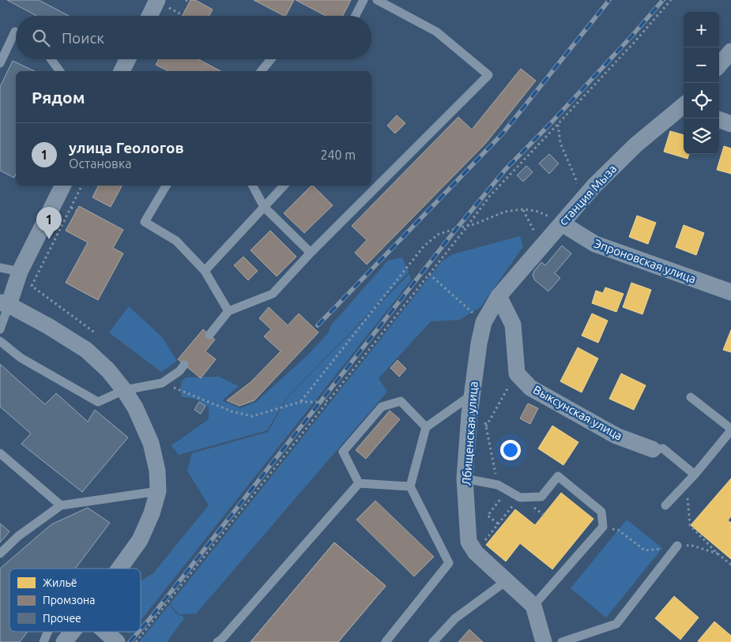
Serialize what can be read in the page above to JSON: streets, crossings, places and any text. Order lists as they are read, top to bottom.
{
  "streets": {
    "street": [
      "станция Мыза",
      "Эпроновская улица",
      "Выксунская улица",
      "Лбищенская улица"
    ]
  },
  "crossings": [
    ["станция Мыза", "Эпроновская улица"],
    ["станция Мыза", "Лбищенская улица"]
  ],
  "legend": ["Жильё", "Промзона", "Прочее"],
  "page": {
    "map_buttons": ["+", "−"],
    "search": "Поиск",
    "heading": "Рядом",
    "list": [
      {
        "mark": "1",
        "name": "улица Геологов",
        "note": "Остановка",
        "value": "240 m"
      }
    ],
    "pins": "1"
  }
}
